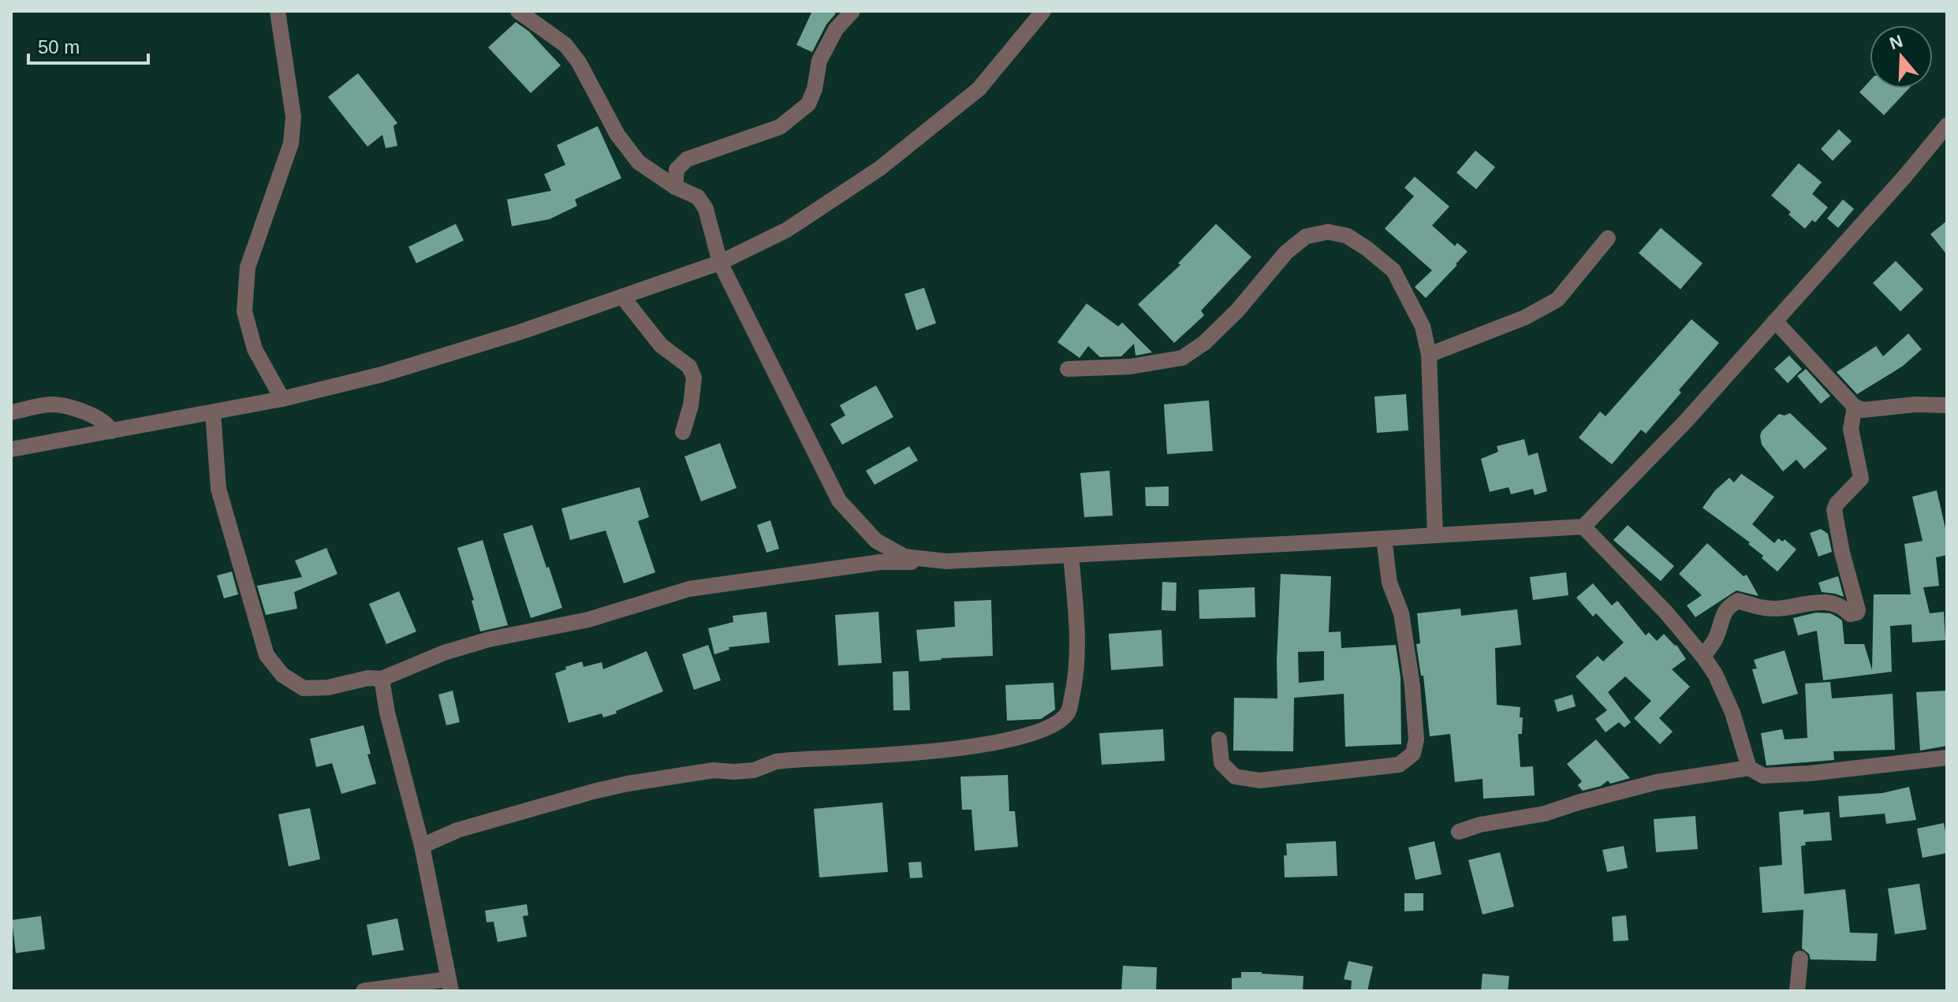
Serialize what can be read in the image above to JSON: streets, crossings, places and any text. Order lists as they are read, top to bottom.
{
  "scale_bar": "50 m",
  "north": "top"
}
